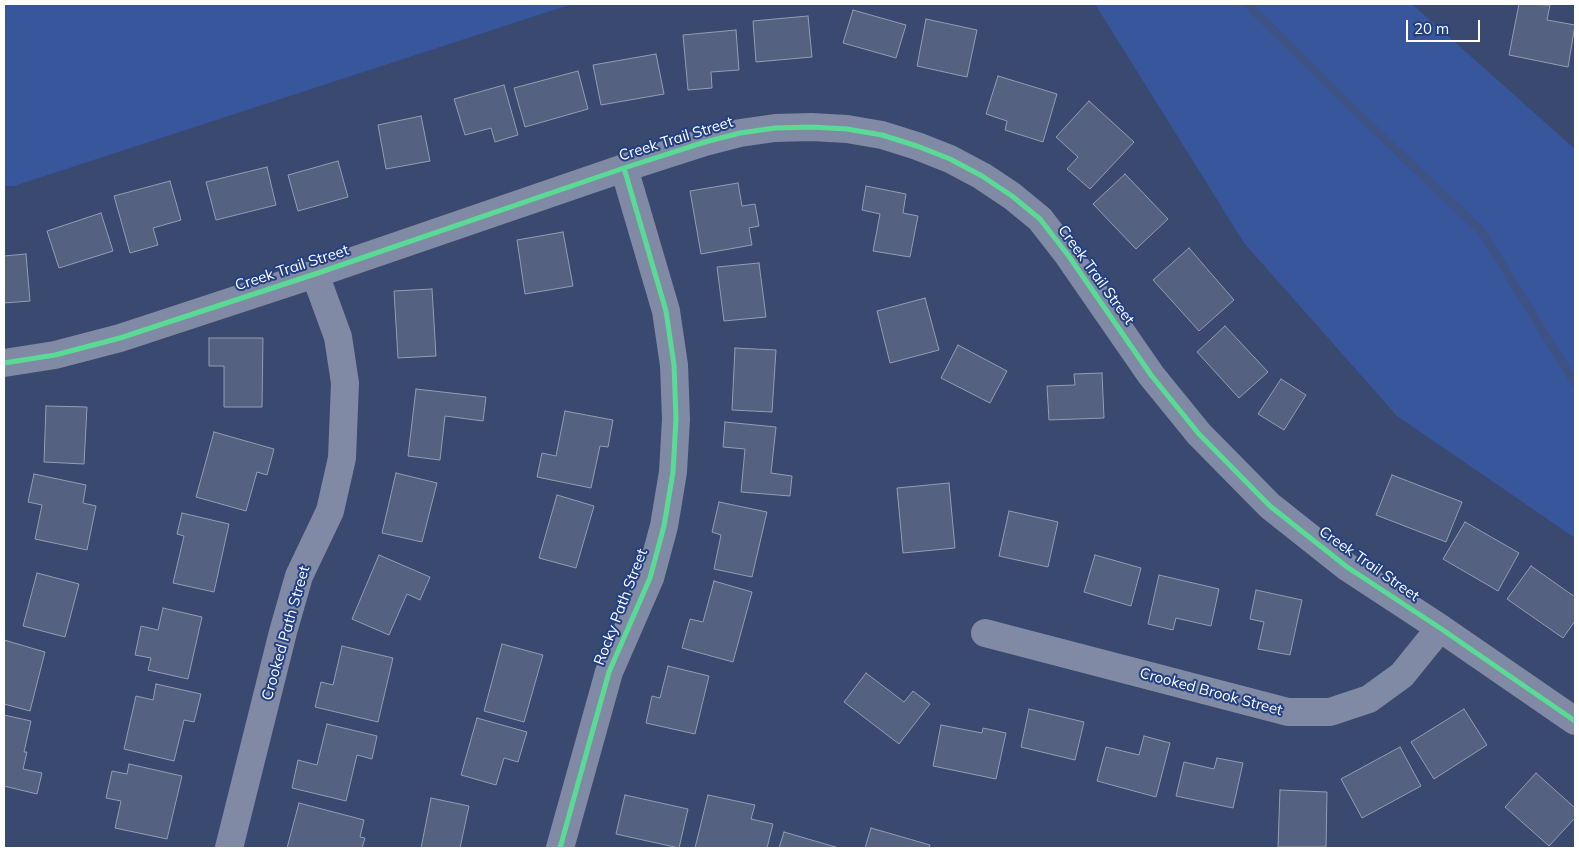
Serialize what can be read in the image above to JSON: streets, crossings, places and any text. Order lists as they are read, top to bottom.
{
  "streets": {
    "street": [
      "Creek Trail Street",
      "Rocky Path Street",
      "Crooked Path Street",
      "Crooked Brook Street"
    ]
  },
  "crossings": [
    ["Creek Trail Street", "Rocky Path Street"],
    ["Creek Trail Street", "Crooked Path Street"],
    ["Creek Trail Street", "Crooked Brook Street"]
  ],
  "scale_bar": "20 m"
}
